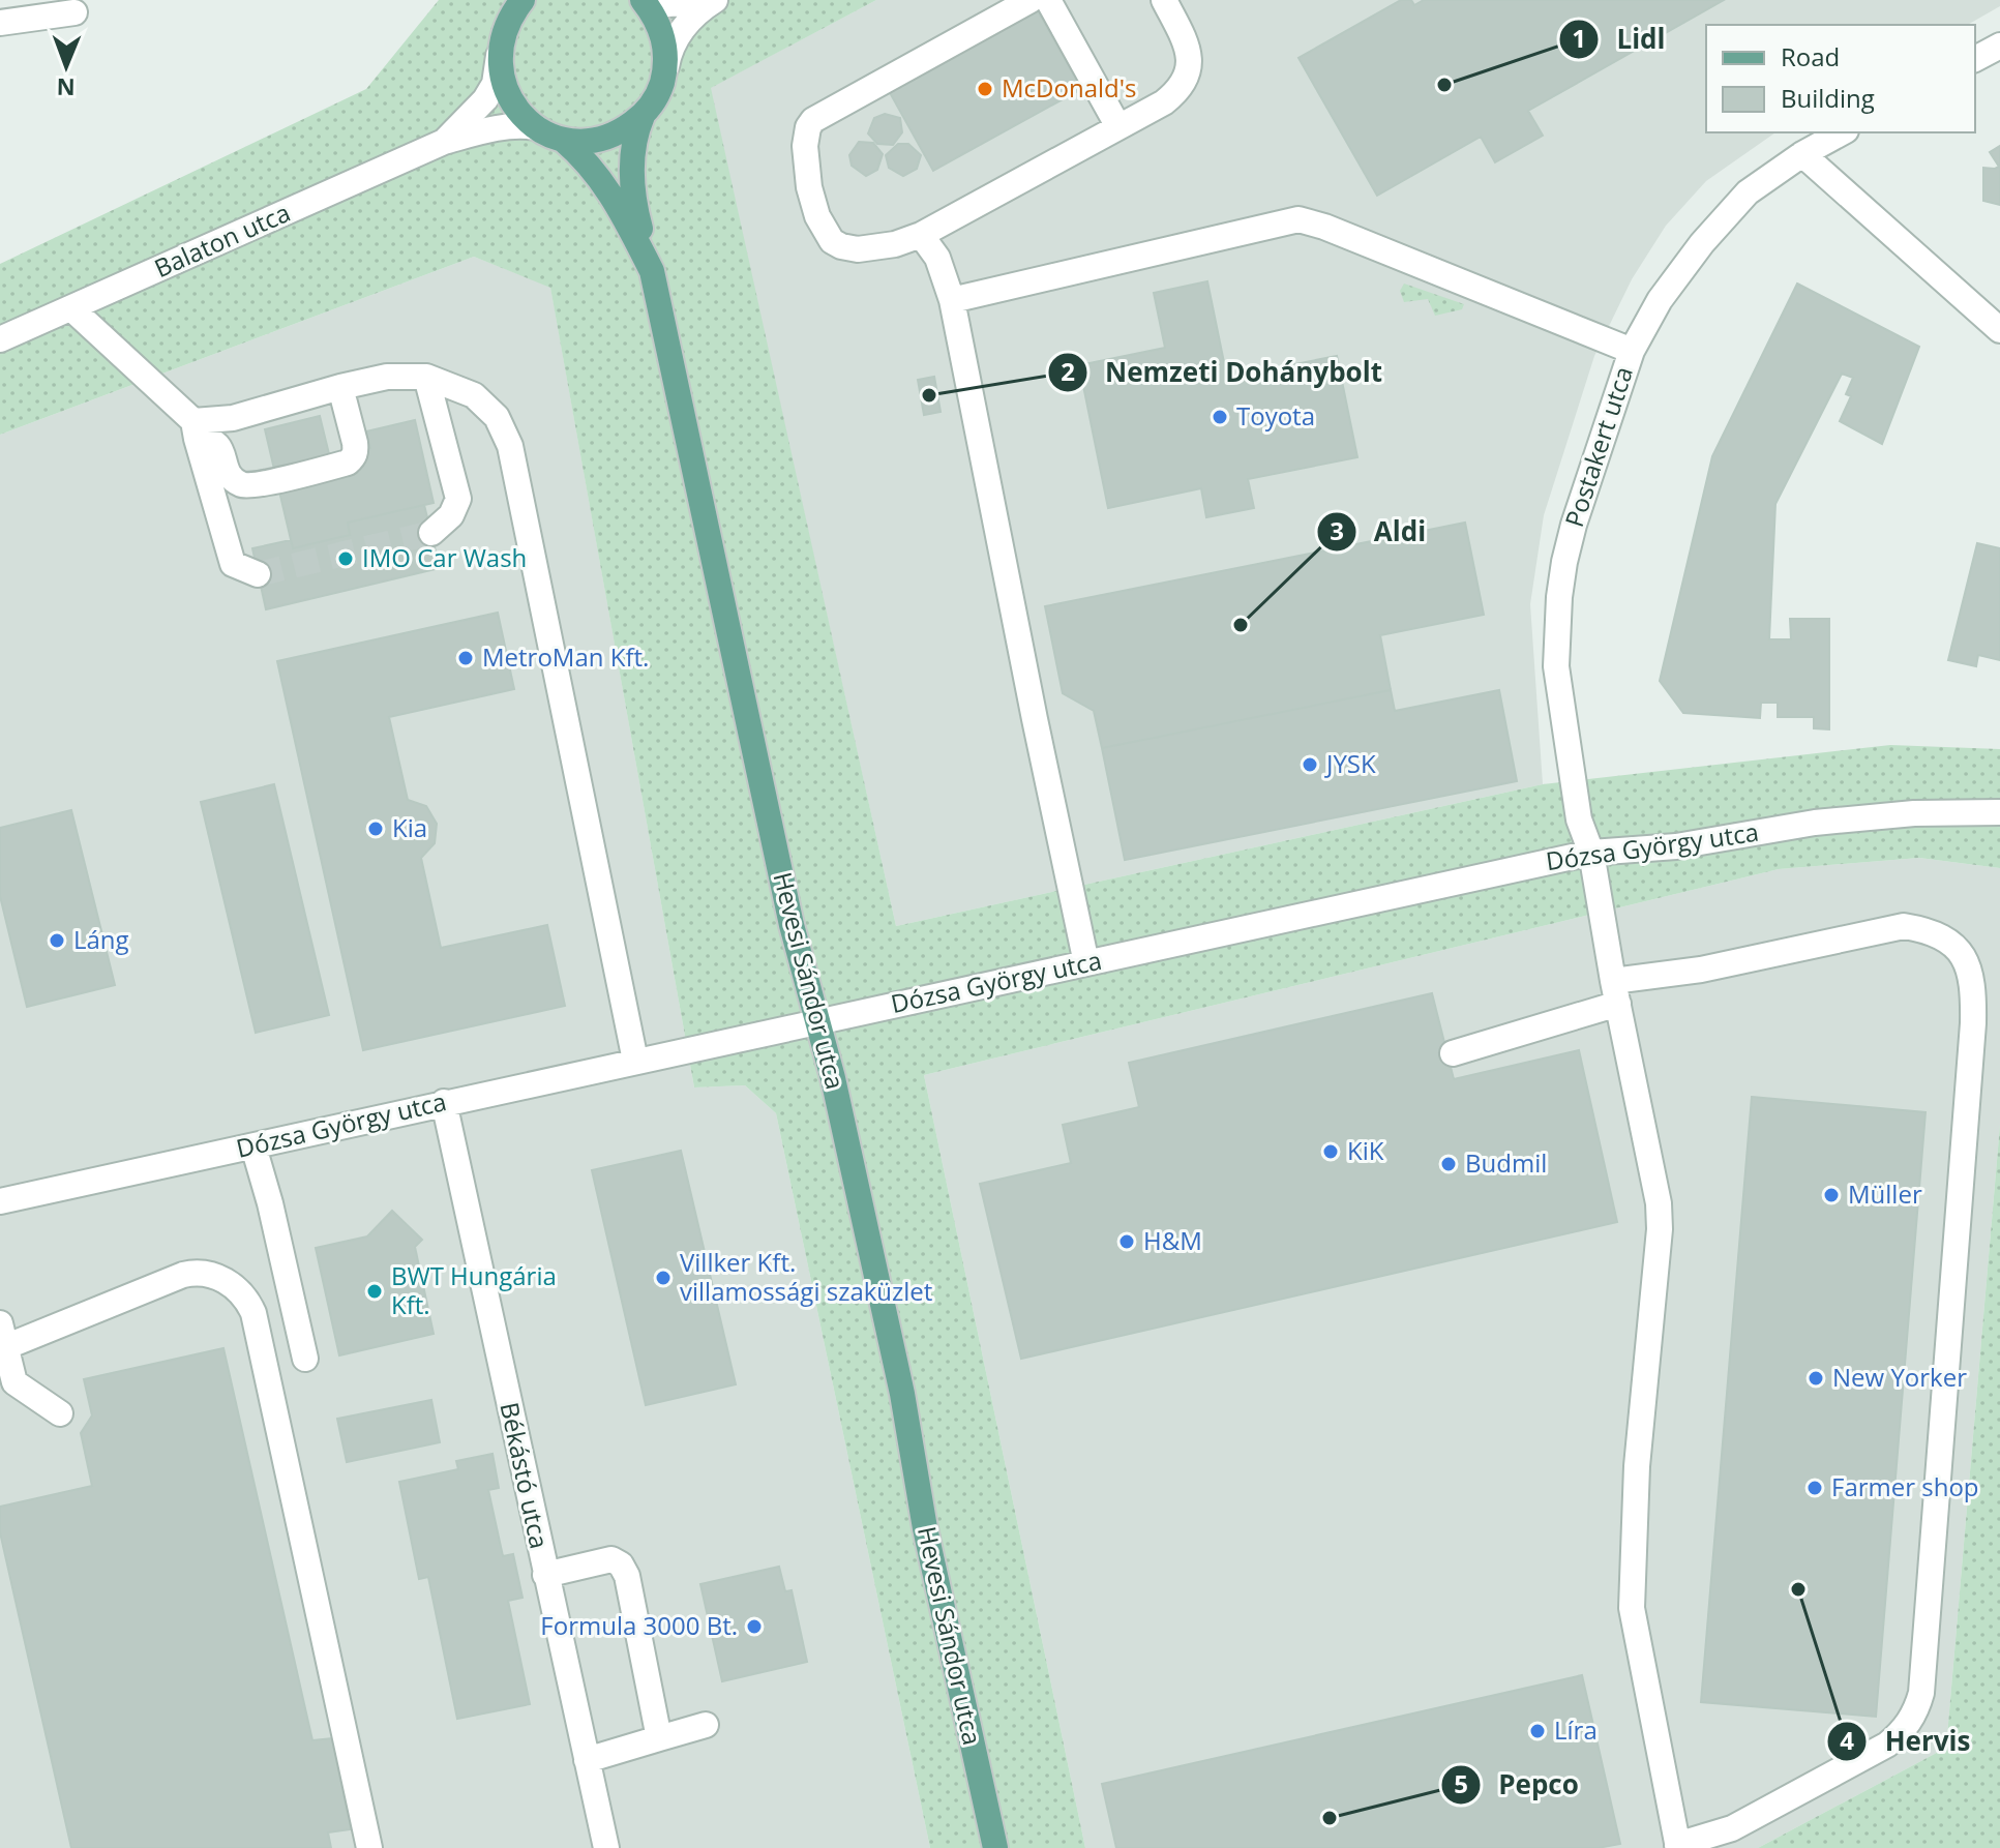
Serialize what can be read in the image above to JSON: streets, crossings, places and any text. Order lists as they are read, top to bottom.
{
  "streets": {
    "main road": ["Hevesi Sándor utca"],
    "street": [
      "Balaton utca",
      "Postakert utca",
      "Dózsa György utca",
      "Békástó utca"
    ]
  },
  "crossings": [
    ["Postakert utca", "Dózsa György utca"],
    ["Dózsa György utca", "Hevesi Sándor utca"],
    ["Dózsa György utca", "Békástó utca"]
  ],
  "places": [
    "Lidl",
    "McDonald's",
    "Nemzeti Dohánybolt",
    "Toyota",
    "IMO Car Wash",
    "Aldi",
    "MetroMan Kft.",
    "JYSK",
    "Kia",
    "Láng",
    "KiK",
    "Budmil",
    "Müller",
    "H&M",
    "Villker Kft. villamossági szaküzlet",
    "BWT Hungária Kft.",
    "New Yorker",
    "Farmer shop",
    "Hervis",
    "Formula 3000 Bt.",
    "Líra",
    "Pepco"
  ],
  "legend": ["Road", "Building"],
  "north": "bottom"
}
